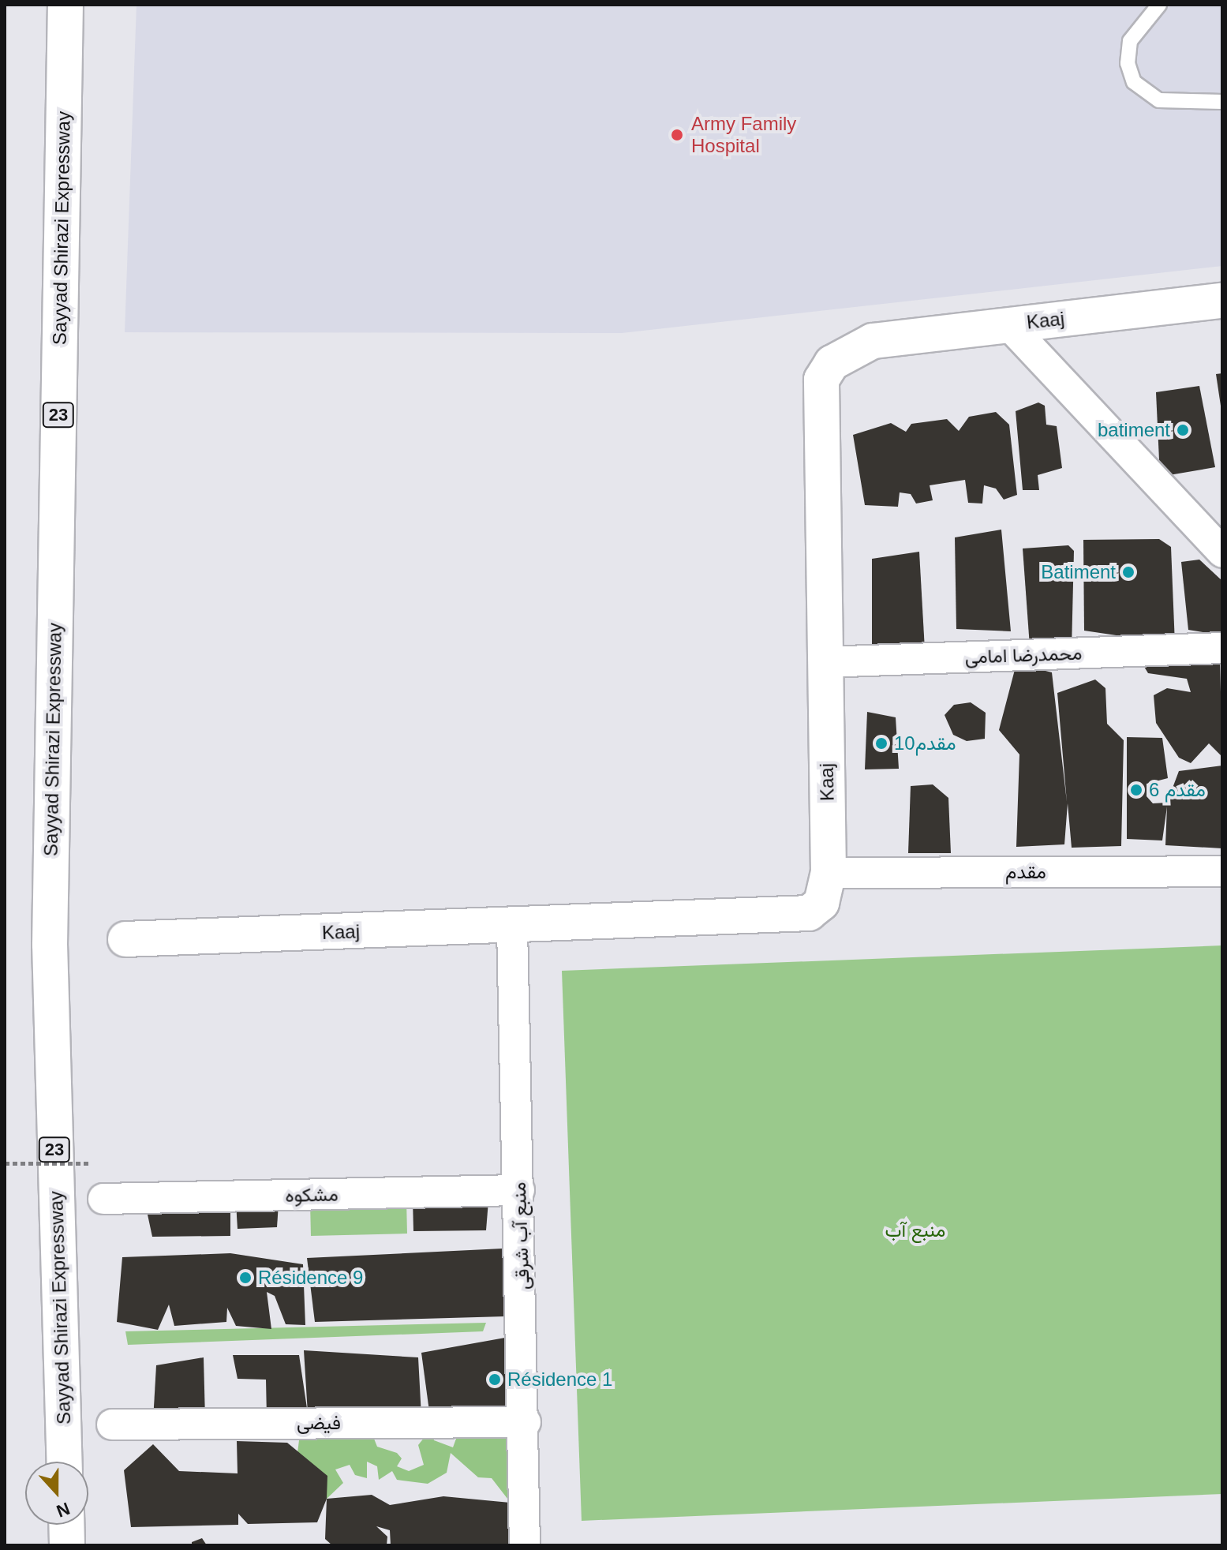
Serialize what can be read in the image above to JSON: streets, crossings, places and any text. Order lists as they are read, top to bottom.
{
  "streets": {
    "main road": ["Sayyad Shirazi Expressway", "Kaaj", "23"],
    "street": [
      "محمدرضا امامی",
      "مقدم",
      "مشکوه",
      "منبع آب شرقی",
      "فیضی"
    ]
  },
  "crossings": [
    ["Kaaj", "محمدرضا امامی"],
    ["Kaaj", "مقدم"],
    ["Kaaj", "منبع آب شرقی"],
    ["مشکوه", "منبع آب شرقی"],
    ["منبع آب شرقی", "فیضی"]
  ],
  "parks": ["منبع آب"],
  "places": [
    "Army Family Hospital",
    "batiment",
    "Batiment",
    "10مقدم",
    "6 مقدم",
    "Résidence 9",
    "Résidence 1"
  ],
  "north": "bottom"
}
